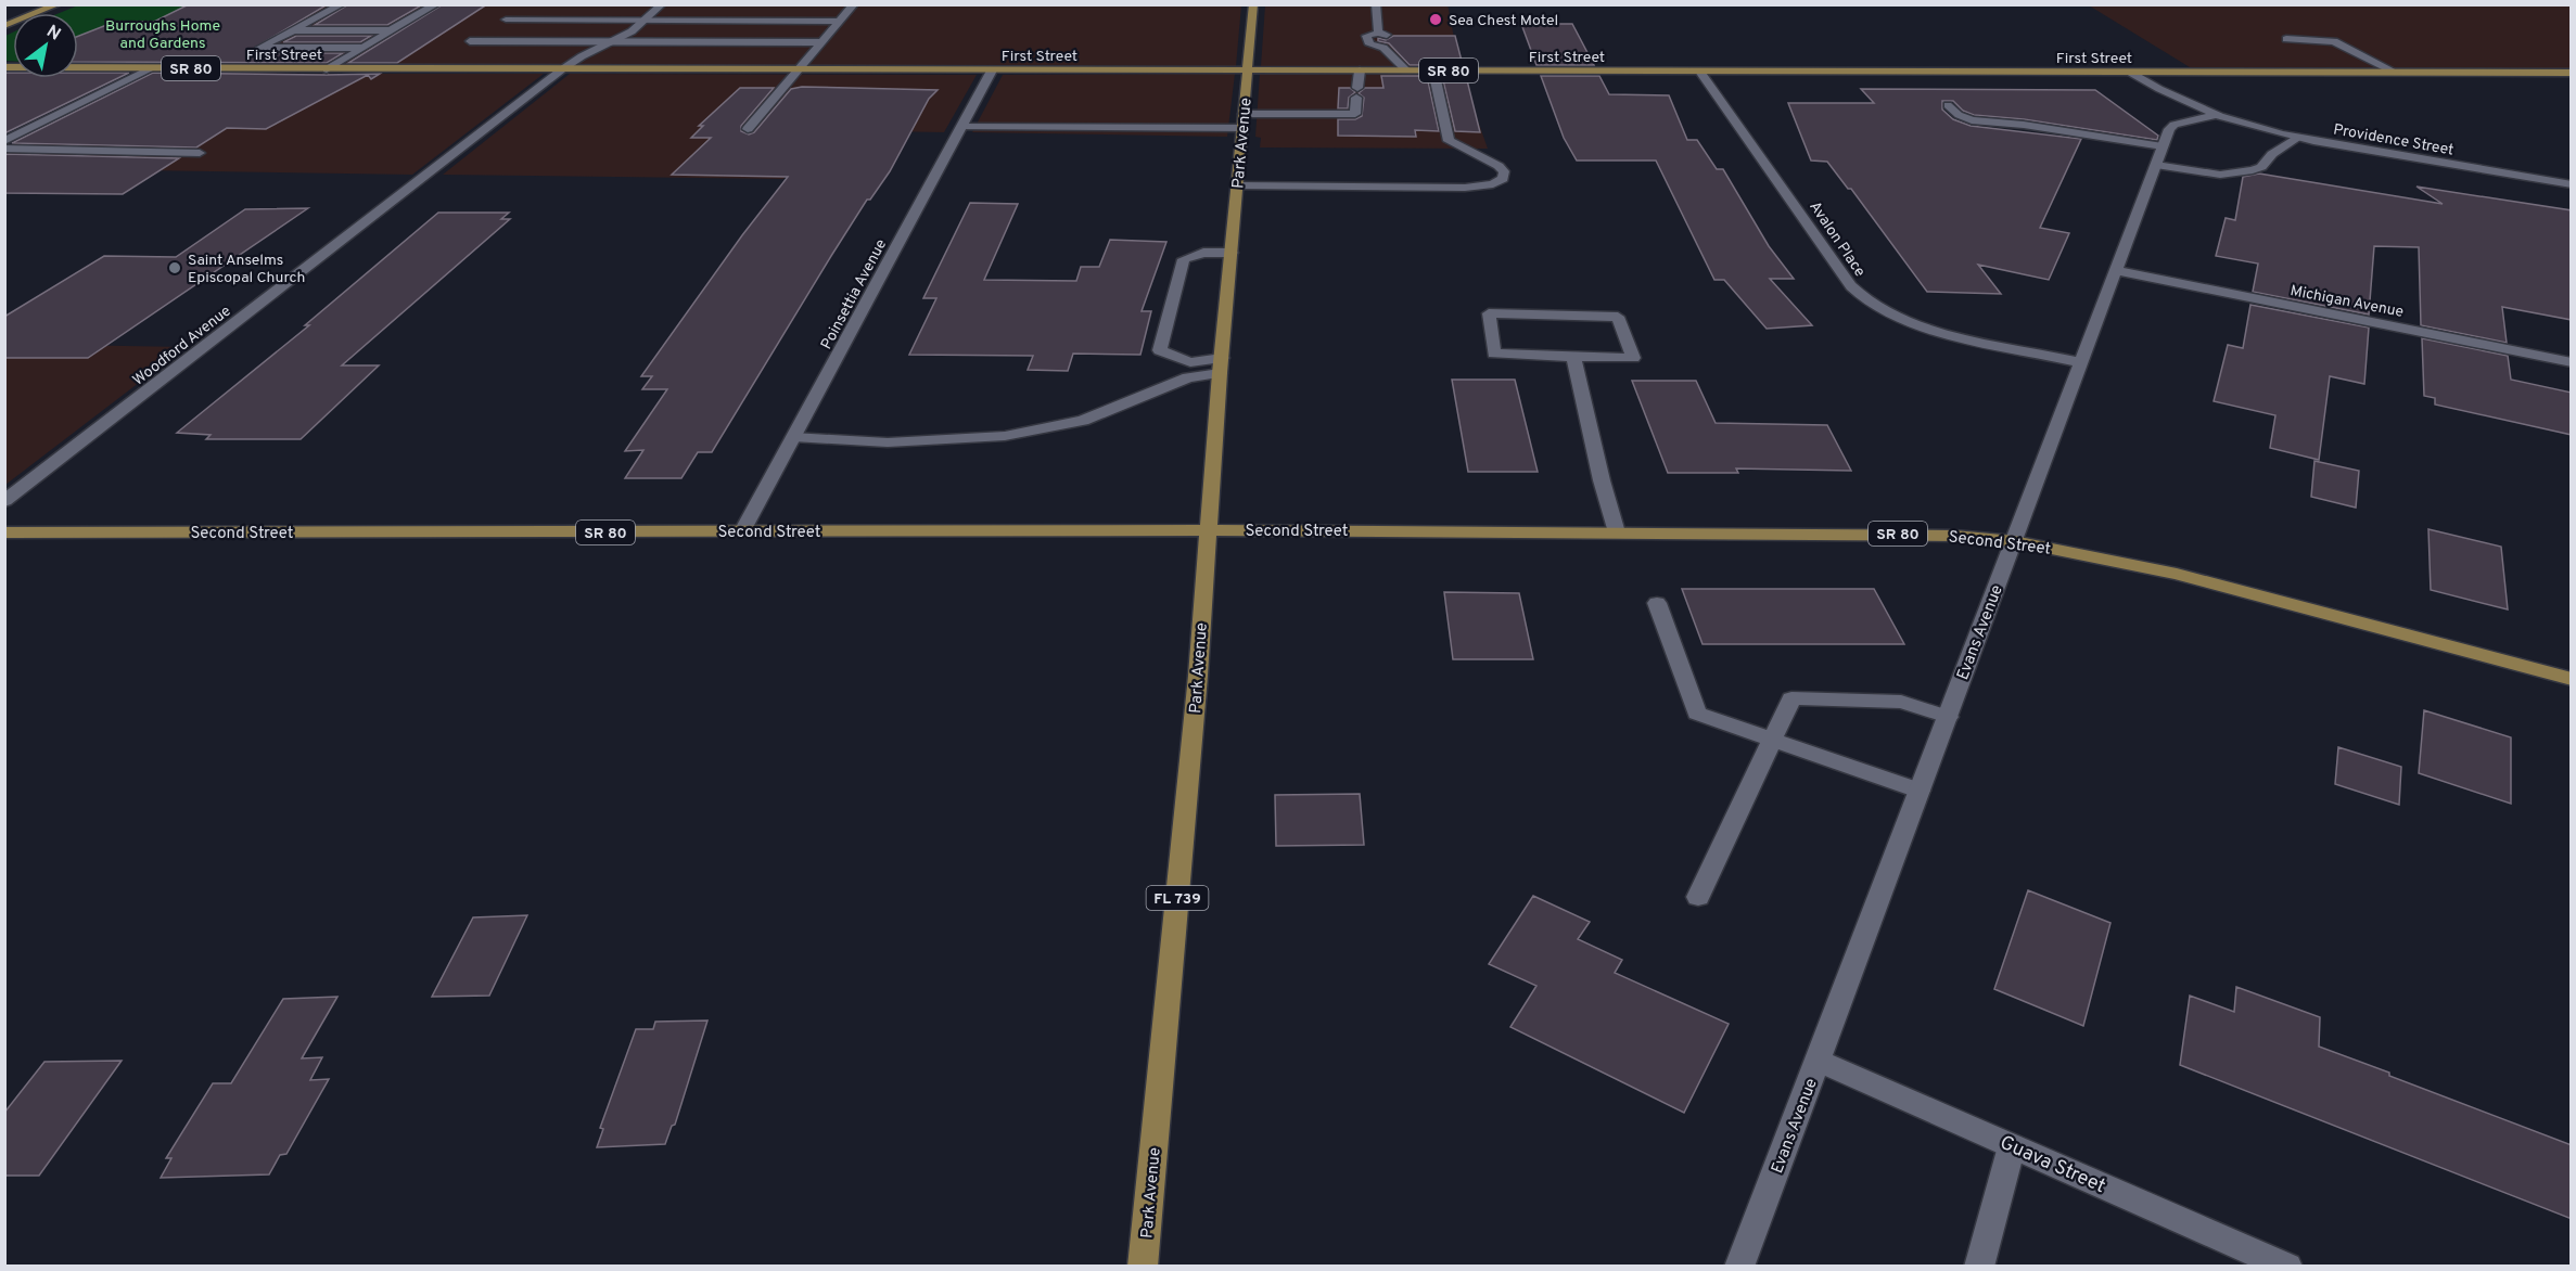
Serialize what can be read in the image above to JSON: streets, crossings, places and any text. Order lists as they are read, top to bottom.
{
  "streets": {
    "main road": [
      "First Street",
      "SR 80",
      "Park Avenue",
      "Second Street",
      "FL 739"
    ],
    "street": [
      "Providence Street",
      "Avalon Place",
      "Poinsettia Avenue",
      "Michigan Avenue",
      "Woodford Avenue",
      "Evans Avenue",
      "Guava Street"
    ]
  },
  "crossings": [
    ["First Street", "Park Avenue"],
    ["First Street", "Avalon Place"],
    ["First Street", "Poinsettia Avenue"],
    ["First Street", "Woodford Avenue"],
    ["Providence Street", "Evans Avenue"],
    ["Park Avenue", "Second Street"],
    ["Avalon Place", "Evans Avenue"],
    ["Poinsettia Avenue", "Second Street"],
    ["Michigan Avenue", "Evans Avenue"],
    ["Second Street", "Evans Avenue"],
    ["Evans Avenue", "Guava Street"]
  ],
  "parks": ["Burroughs Home and Gardens"],
  "places": ["Sea Chest Motel", "Saint Anselms Episcopal Church"],
  "north": "top right"
}
